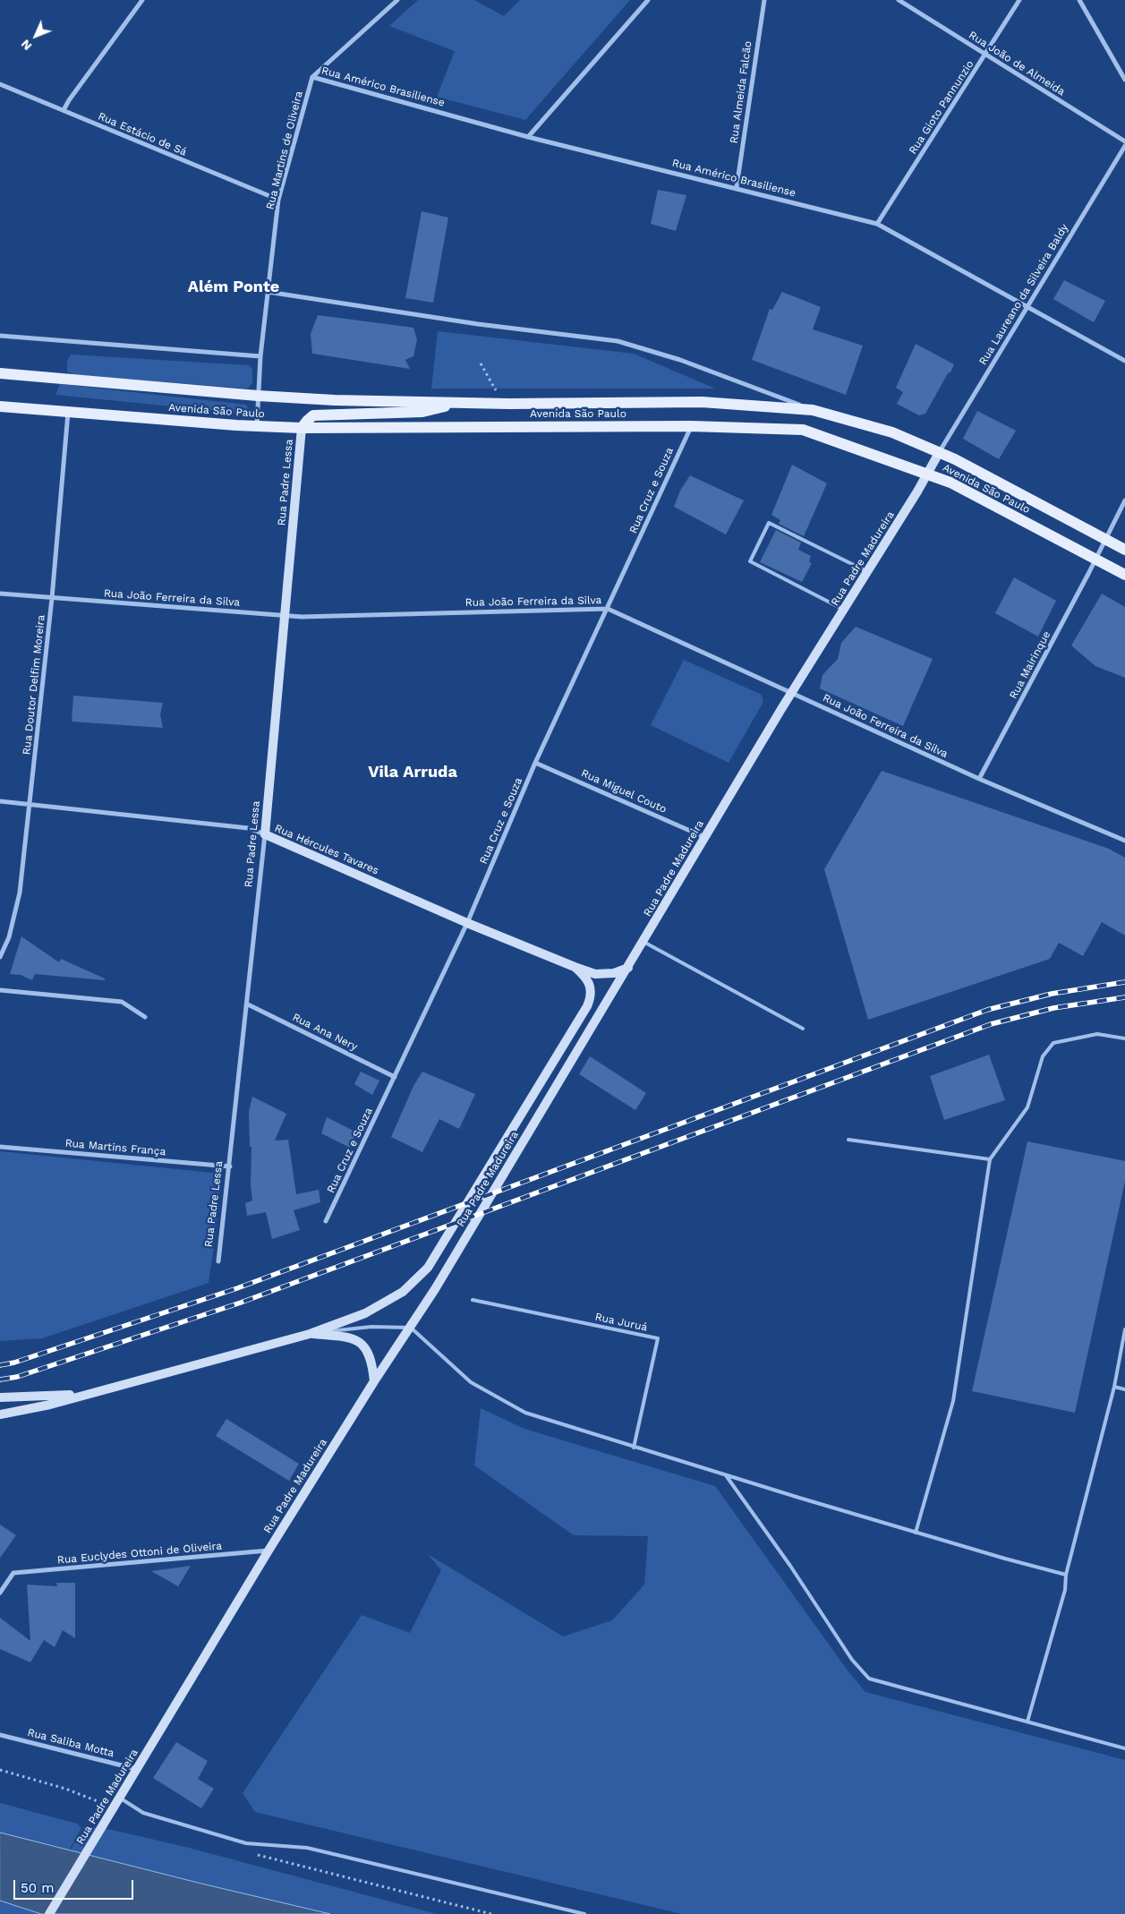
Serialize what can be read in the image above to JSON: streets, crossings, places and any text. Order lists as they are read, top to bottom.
{
  "streets": {
    "main road": [
      "Avenida São Paulo",
      "Rua Padre Lessa",
      "Rua Padre Madureira",
      "Rua Hércules Tavares"
    ],
    "street": [
      "Rua João de Almeida",
      "Rua Américo Brasiliense",
      "Rua Almeida Falcão",
      "Rua Gioto Pannunzio",
      "Rua Estácio de Sá",
      "Rua Martins de Oliveira",
      "Rua Laureano da Silveira Baldy",
      "Rua Cruz e Souza",
      "Rua João Ferreira da Silva",
      "Rua Mairinque",
      "Rua Doutor Delfim Moreira",
      "Rua Miguel Couto",
      "Rua Ana Nery",
      "Rua Martins França",
      "Rua Euclydes Ottoni de Oliveira",
      "Rua Saliba Motta"
    ],
    "lane": ["Rua Juruá"]
  },
  "crossings": [
    ["Rua João de Almeida", "Rua Gioto Pannunzio"],
    ["Rua Américo Brasiliense", "Rua Almeida Falcão"],
    ["Rua Américo Brasiliense", "Rua Gioto Pannunzio"],
    ["Rua Américo Brasiliense", "Rua Martins de Oliveira"],
    ["Rua Américo Brasiliense", "Rua Laureano da Silveira Baldy"],
    ["Rua Estácio de Sá", "Rua Martins de Oliveira"],
    ["Rua Martins de Oliveira", "Avenida São Paulo"],
    ["Rua Laureano da Silveira Baldy", "Avenida São Paulo"],
    ["Rua Laureano da Silveira Baldy", "Rua Padre Madureira"],
    ["Avenida São Paulo", "Rua Padre Lessa"],
    ["Avenida São Paulo", "Rua Cruz e Souza"],
    ["Avenida São Paulo", "Rua Padre Madureira"],
    ["Avenida São Paulo", "Rua Mairinque"],
    ["Avenida São Paulo", "Rua Doutor Delfim Moreira"],
    ["Rua Padre Lessa", "Rua João Ferreira da Silva"],
    ["Rua Padre Lessa", "Rua Hércules Tavares"],
    ["Rua Padre Lessa", "Rua Ana Nery"],
    ["Rua Padre Lessa", "Rua Martins França"],
    ["Rua Cruz e Souza", "Rua João Ferreira da Silva"],
    ["Rua Cruz e Souza", "Rua Miguel Couto"],
    ["Rua Cruz e Souza", "Rua Hércules Tavares"],
    ["Rua Cruz e Souza", "Rua Ana Nery"],
    ["Rua Padre Madureira", "Rua João Ferreira da Silva"],
    ["Rua Padre Madureira", "Rua Miguel Couto"],
    ["Rua Padre Madureira", "Rua Hércules Tavares"],
    ["Rua Padre Madureira", "Rua Euclydes Ottoni de Oliveira"],
    ["Rua Padre Madureira", "Rua Saliba Motta"],
    ["Rua João Ferreira da Silva", "Rua Mairinque"],
    ["Rua João Ferreira da Silva", "Rua Doutor Delfim Moreira"],
    ["Rua Doutor Delfim Moreira", "Rua Hércules Tavares"]
  ],
  "districts": ["Além Ponte", "Vila Arruda"],
  "scale_bar": "50 m",
  "north": "bottom left"
}
